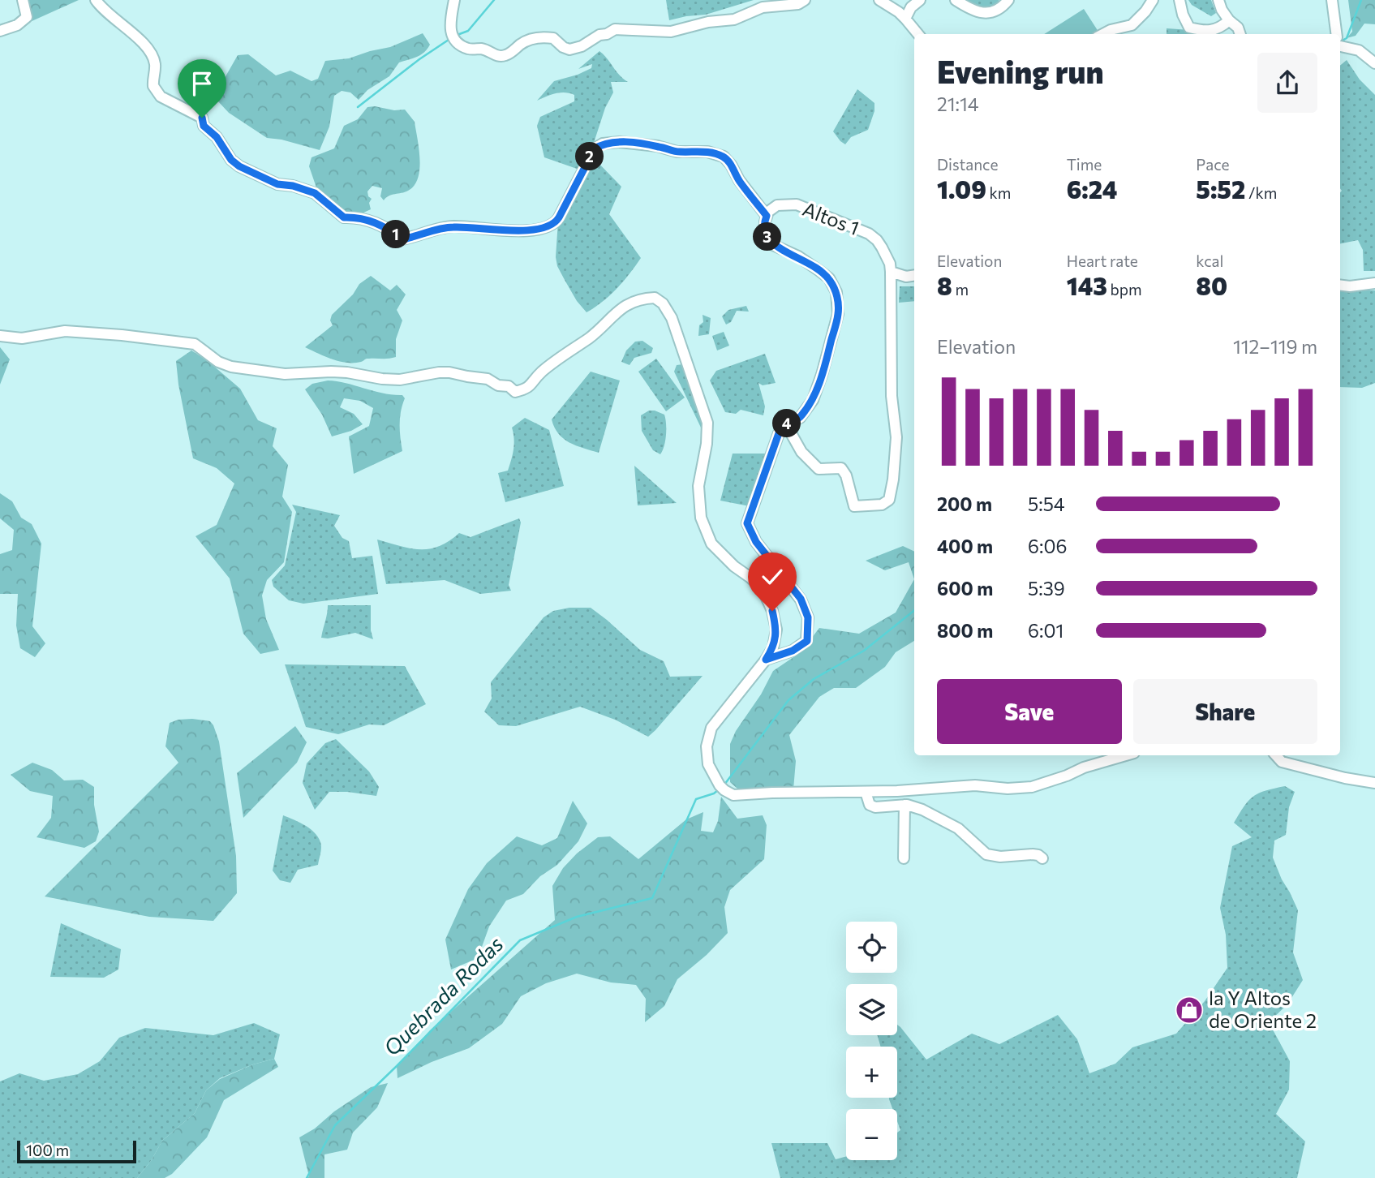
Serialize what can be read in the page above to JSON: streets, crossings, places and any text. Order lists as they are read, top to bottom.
{
  "streets": {
    "street": ["Altos 1"]
  },
  "water": ["Quebrada Rodas"],
  "places": {
    "shop": ["la Y Altos de Oriente 2"]
  },
  "scale_bar": "100 m",
  "page": {
    "heading": ["Evening run", "21:14"],
    "stats": [
      ["Distance", "1.09 km"],
      ["Time", "6:24"],
      ["Pace", "5:52 /km"],
      ["Elevation", "8 m"],
      ["Heart rate", "143 bpm"],
      ["kcal", "80"]
    ],
    "pins": [
      "2",
      "1",
      "3",
      "4"
    ],
    "chart": ["Elevation", "112–119 m"],
    "list": [
      {
        "name": "200 m",
        "note": "5:54"
      },
      {
        "name": "400 m",
        "note": "6:06"
      },
      {
        "name": "600 m",
        "note": "5:39"
      },
      {
        "name": "800 m",
        "note": "6:01"
      }
    ],
    "buttons": ["Save", "Share"],
    "map_buttons": ["+", "−"],
    "scale": "100 m"
  }
}
